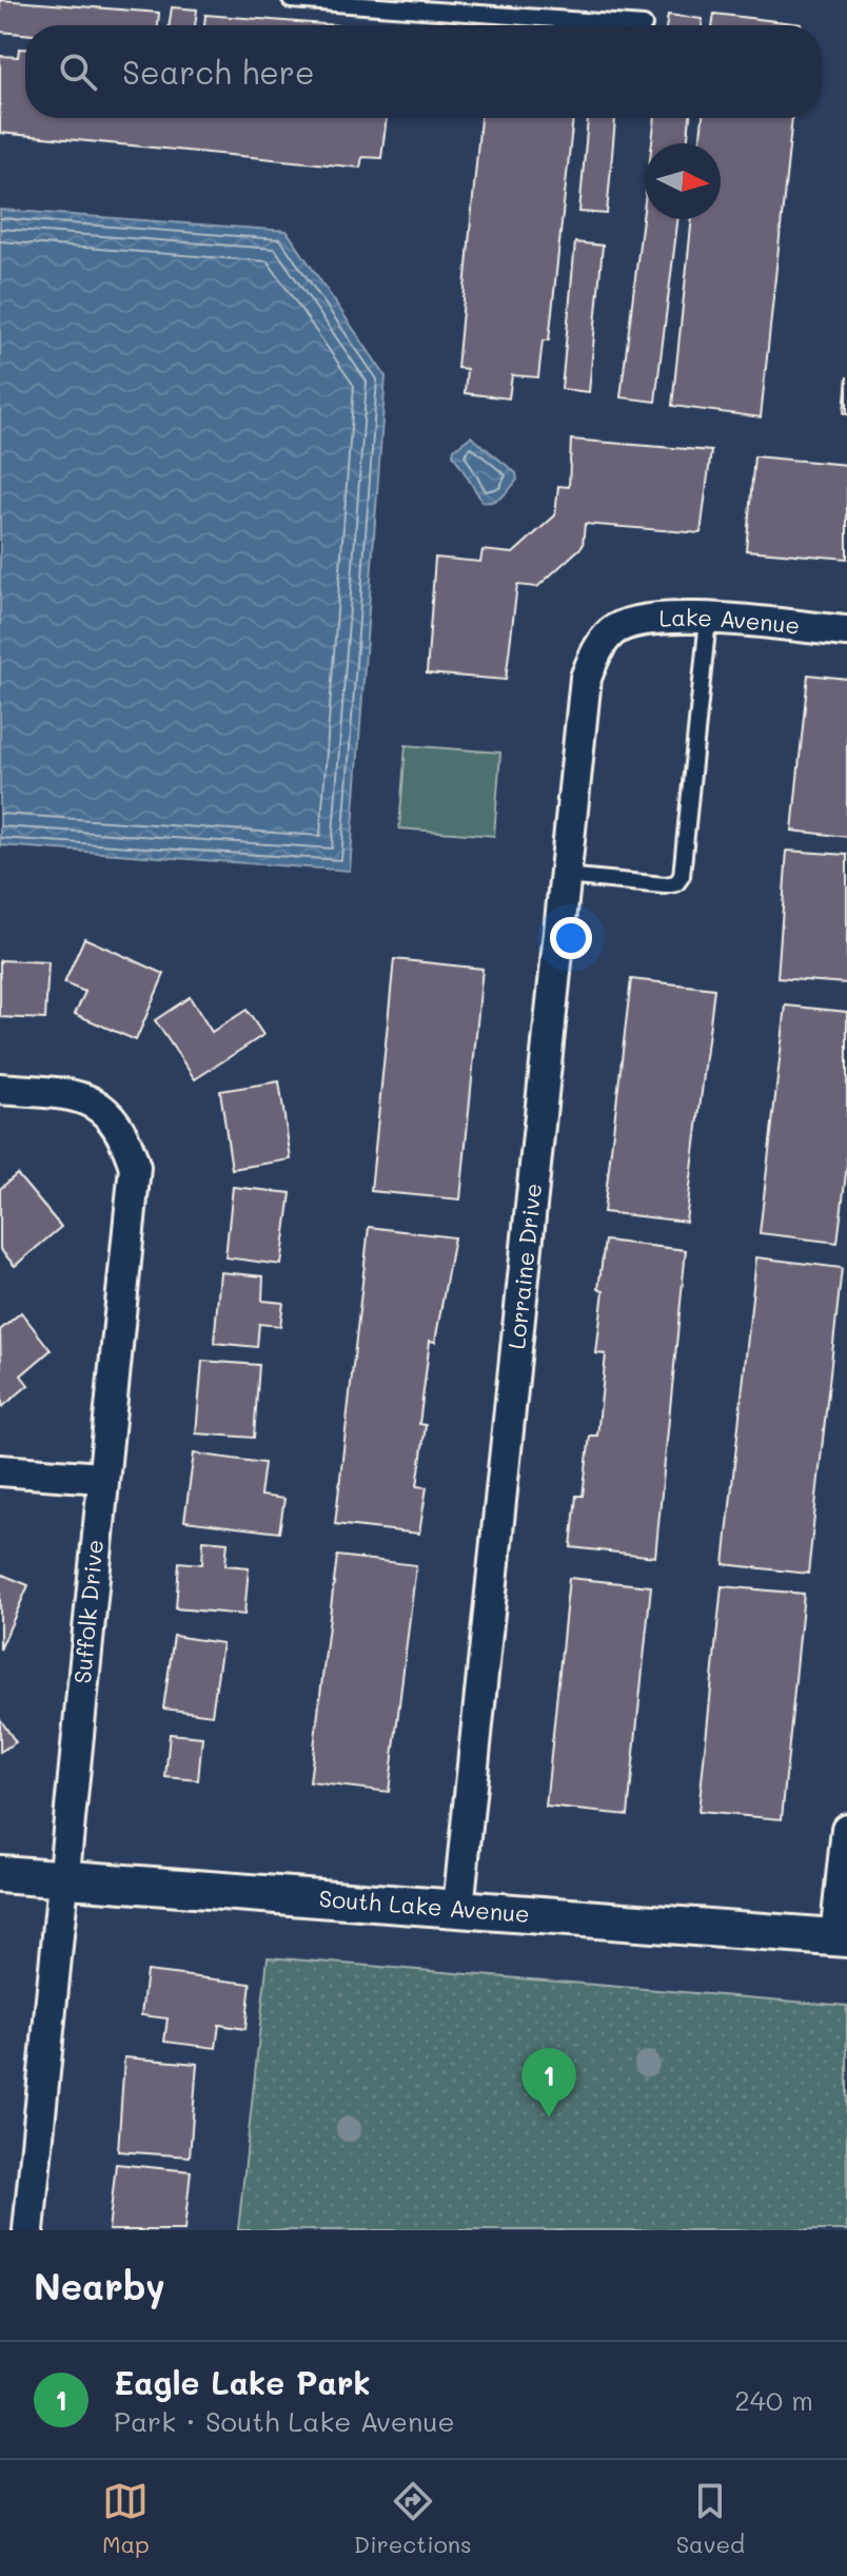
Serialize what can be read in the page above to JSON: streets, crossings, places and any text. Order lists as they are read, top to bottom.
{
  "streets": {
    "street": [
      "Lake Avenue",
      "Lorraine Drive",
      "Suffolk Drive",
      "South Lake Avenue"
    ]
  },
  "crossings": [
    ["Lake Avenue", "Lorraine Drive"],
    ["Lorraine Drive", "South Lake Avenue"],
    ["Suffolk Drive", "South Lake Avenue"]
  ],
  "north": "right",
  "page": {
    "search": "Search here",
    "pins": "1",
    "heading": "Nearby",
    "list": [
      {
        "mark": "1",
        "name": "Eagle Lake Park",
        "note": "Park · South Lake Avenue",
        "value": "240 m"
      }
    ],
    "nav": ["Map", "Directions", "Saved"]
  }
}
